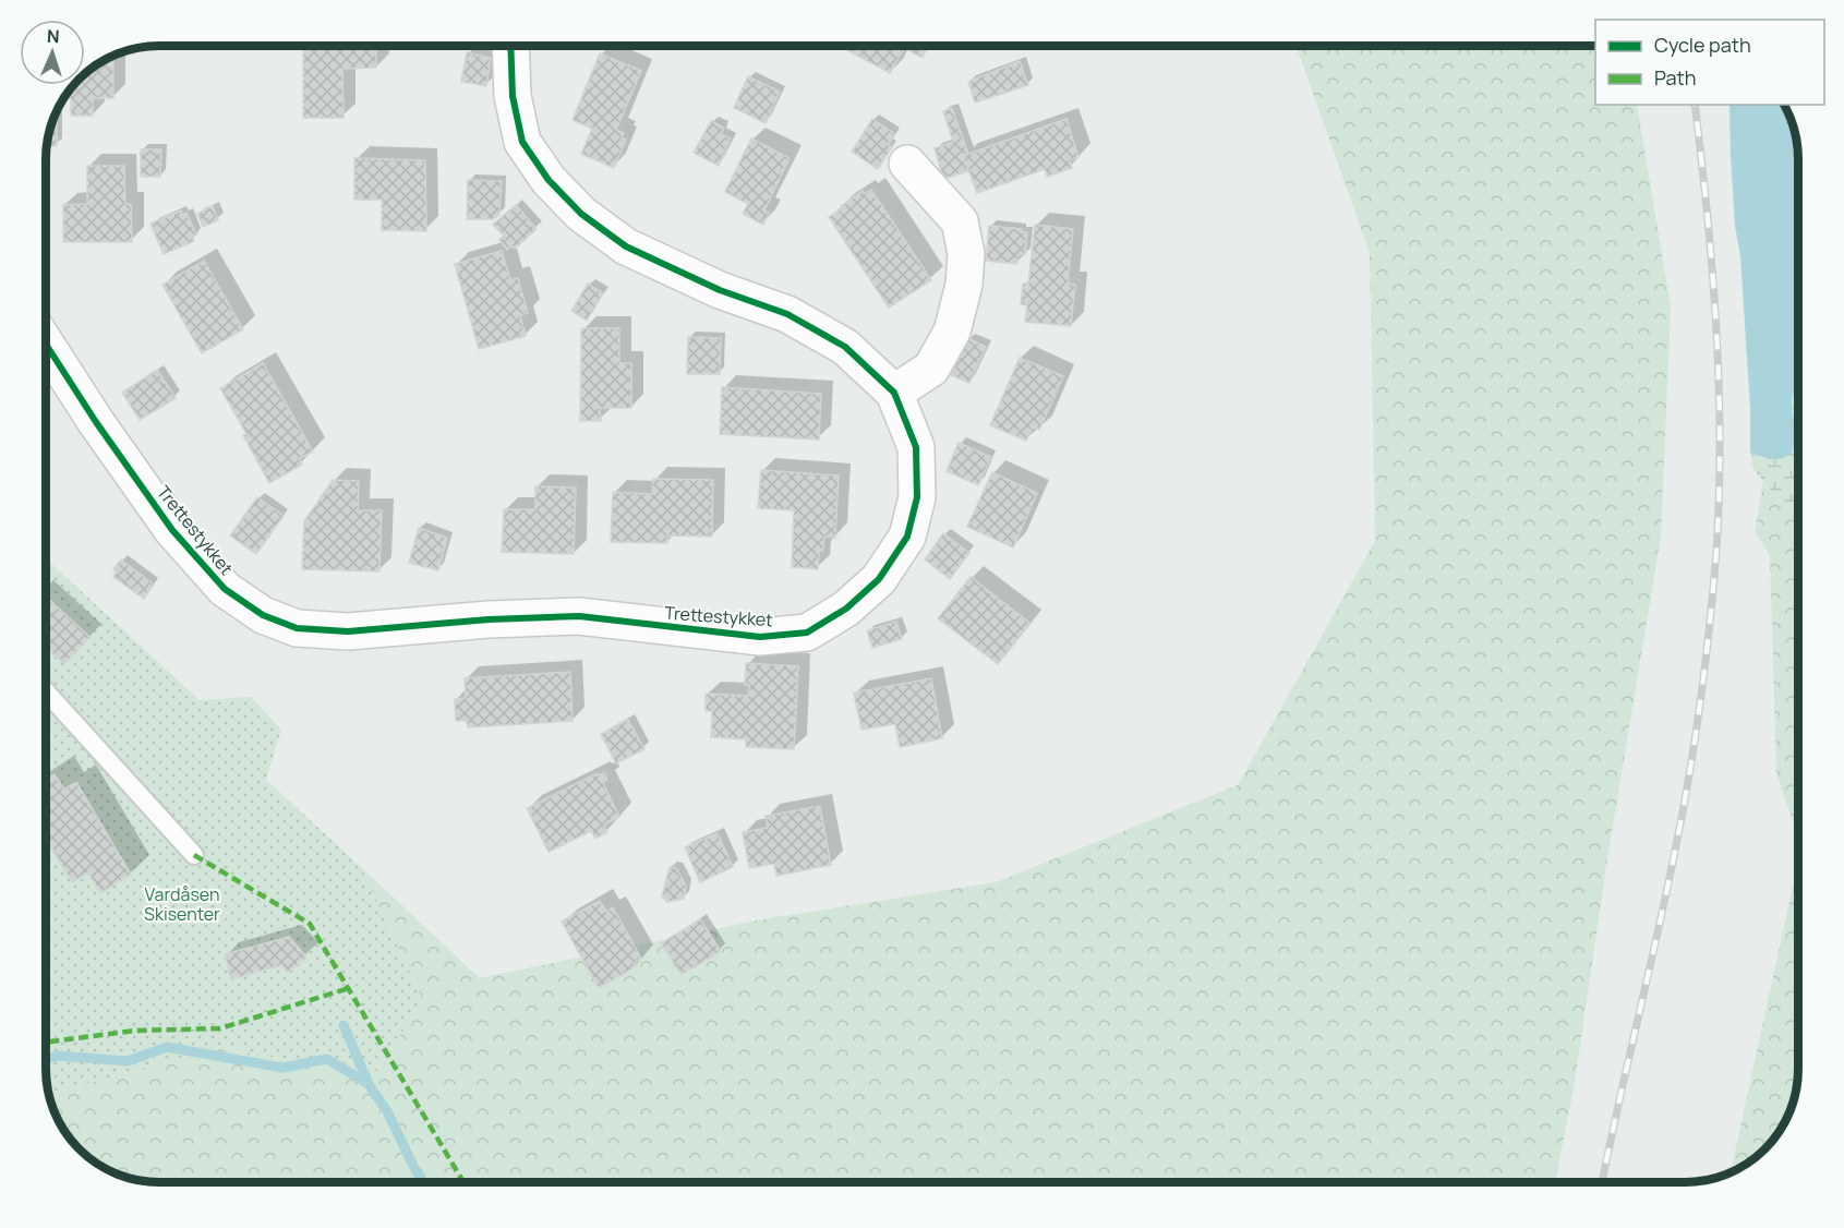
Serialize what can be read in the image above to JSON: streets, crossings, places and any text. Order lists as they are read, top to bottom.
{
  "streets": {
    "street": ["Trettestykket"]
  },
  "parks": ["Vardåsen Skisenter"],
  "legend": ["Cycle path", "Path"],
  "north": "top"
}
